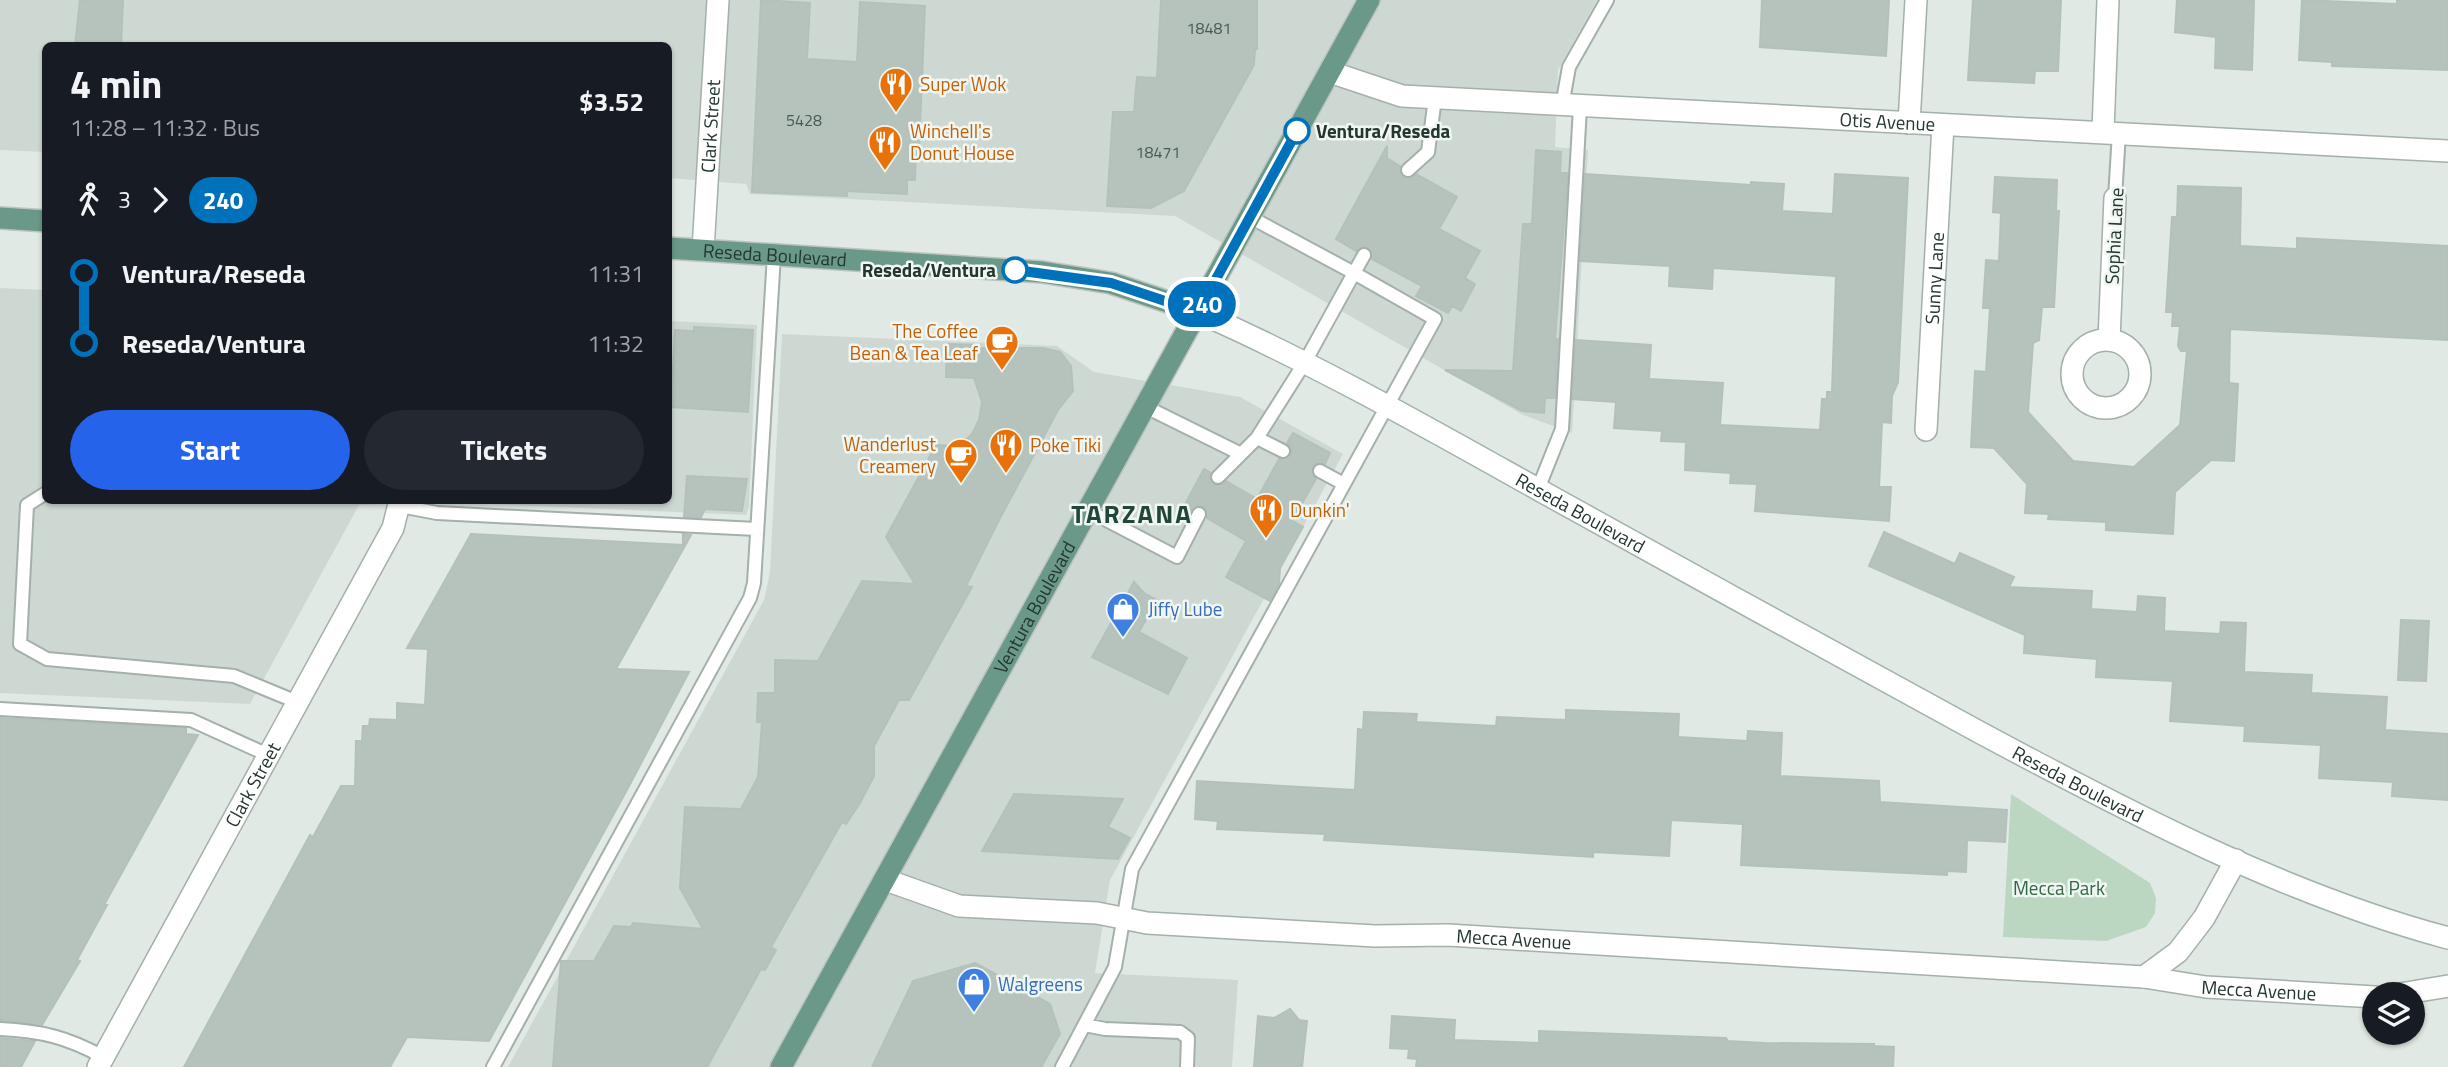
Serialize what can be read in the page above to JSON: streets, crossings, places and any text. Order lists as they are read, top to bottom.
{
  "streets": {
    "main road": ["Reseda Boulevard", "Ventura Boulevard"],
    "street": [
      "Otis Avenue",
      "Clark Street",
      "Sophia Lane",
      "Sunny Lane",
      "Mecca Avenue"
    ]
  },
  "crossings": [
    ["Otis Avenue", "Sophia Lane"],
    ["Otis Avenue", "Sunny Lane"],
    ["Otis Avenue", "Ventura Boulevard"],
    ["Clark Street", "Reseda Boulevard"],
    ["Reseda Boulevard", "Ventura Boulevard"],
    ["Ventura Boulevard", "Mecca Avenue"]
  ],
  "districts": ["TARZANA"],
  "parks": ["Mecca Park"],
  "places": {
    "restaurant": [
      "Super Wok",
      "Winchell's Donut House",
      "Poke Tiki",
      "Dunkin'"
    ],
    "other": ["Ventura/Reseda", "Reseda/Ventura"],
    "cafe": ["The Coffee Bean & Tea Leaf", "Wanderlust Creamery"],
    "shop": ["Jiffy Lube", "Walgreens"]
  },
  "lines": ["bus line 240"],
  "house_numbers": ["18481", "5428", "18471"],
  "page": {
    "on_map": "240",
    "heading": ["4 min", "11:28 – 11:32 · Bus", "$3.52"],
    "legs": ["3", "240"],
    "list": [
      {
        "name": "Ventura/Reseda",
        "value": "11:31"
      },
      {
        "name": "Reseda/Ventura",
        "value": "11:32"
      }
    ],
    "buttons": ["Start", "Tickets"]
  }
}
